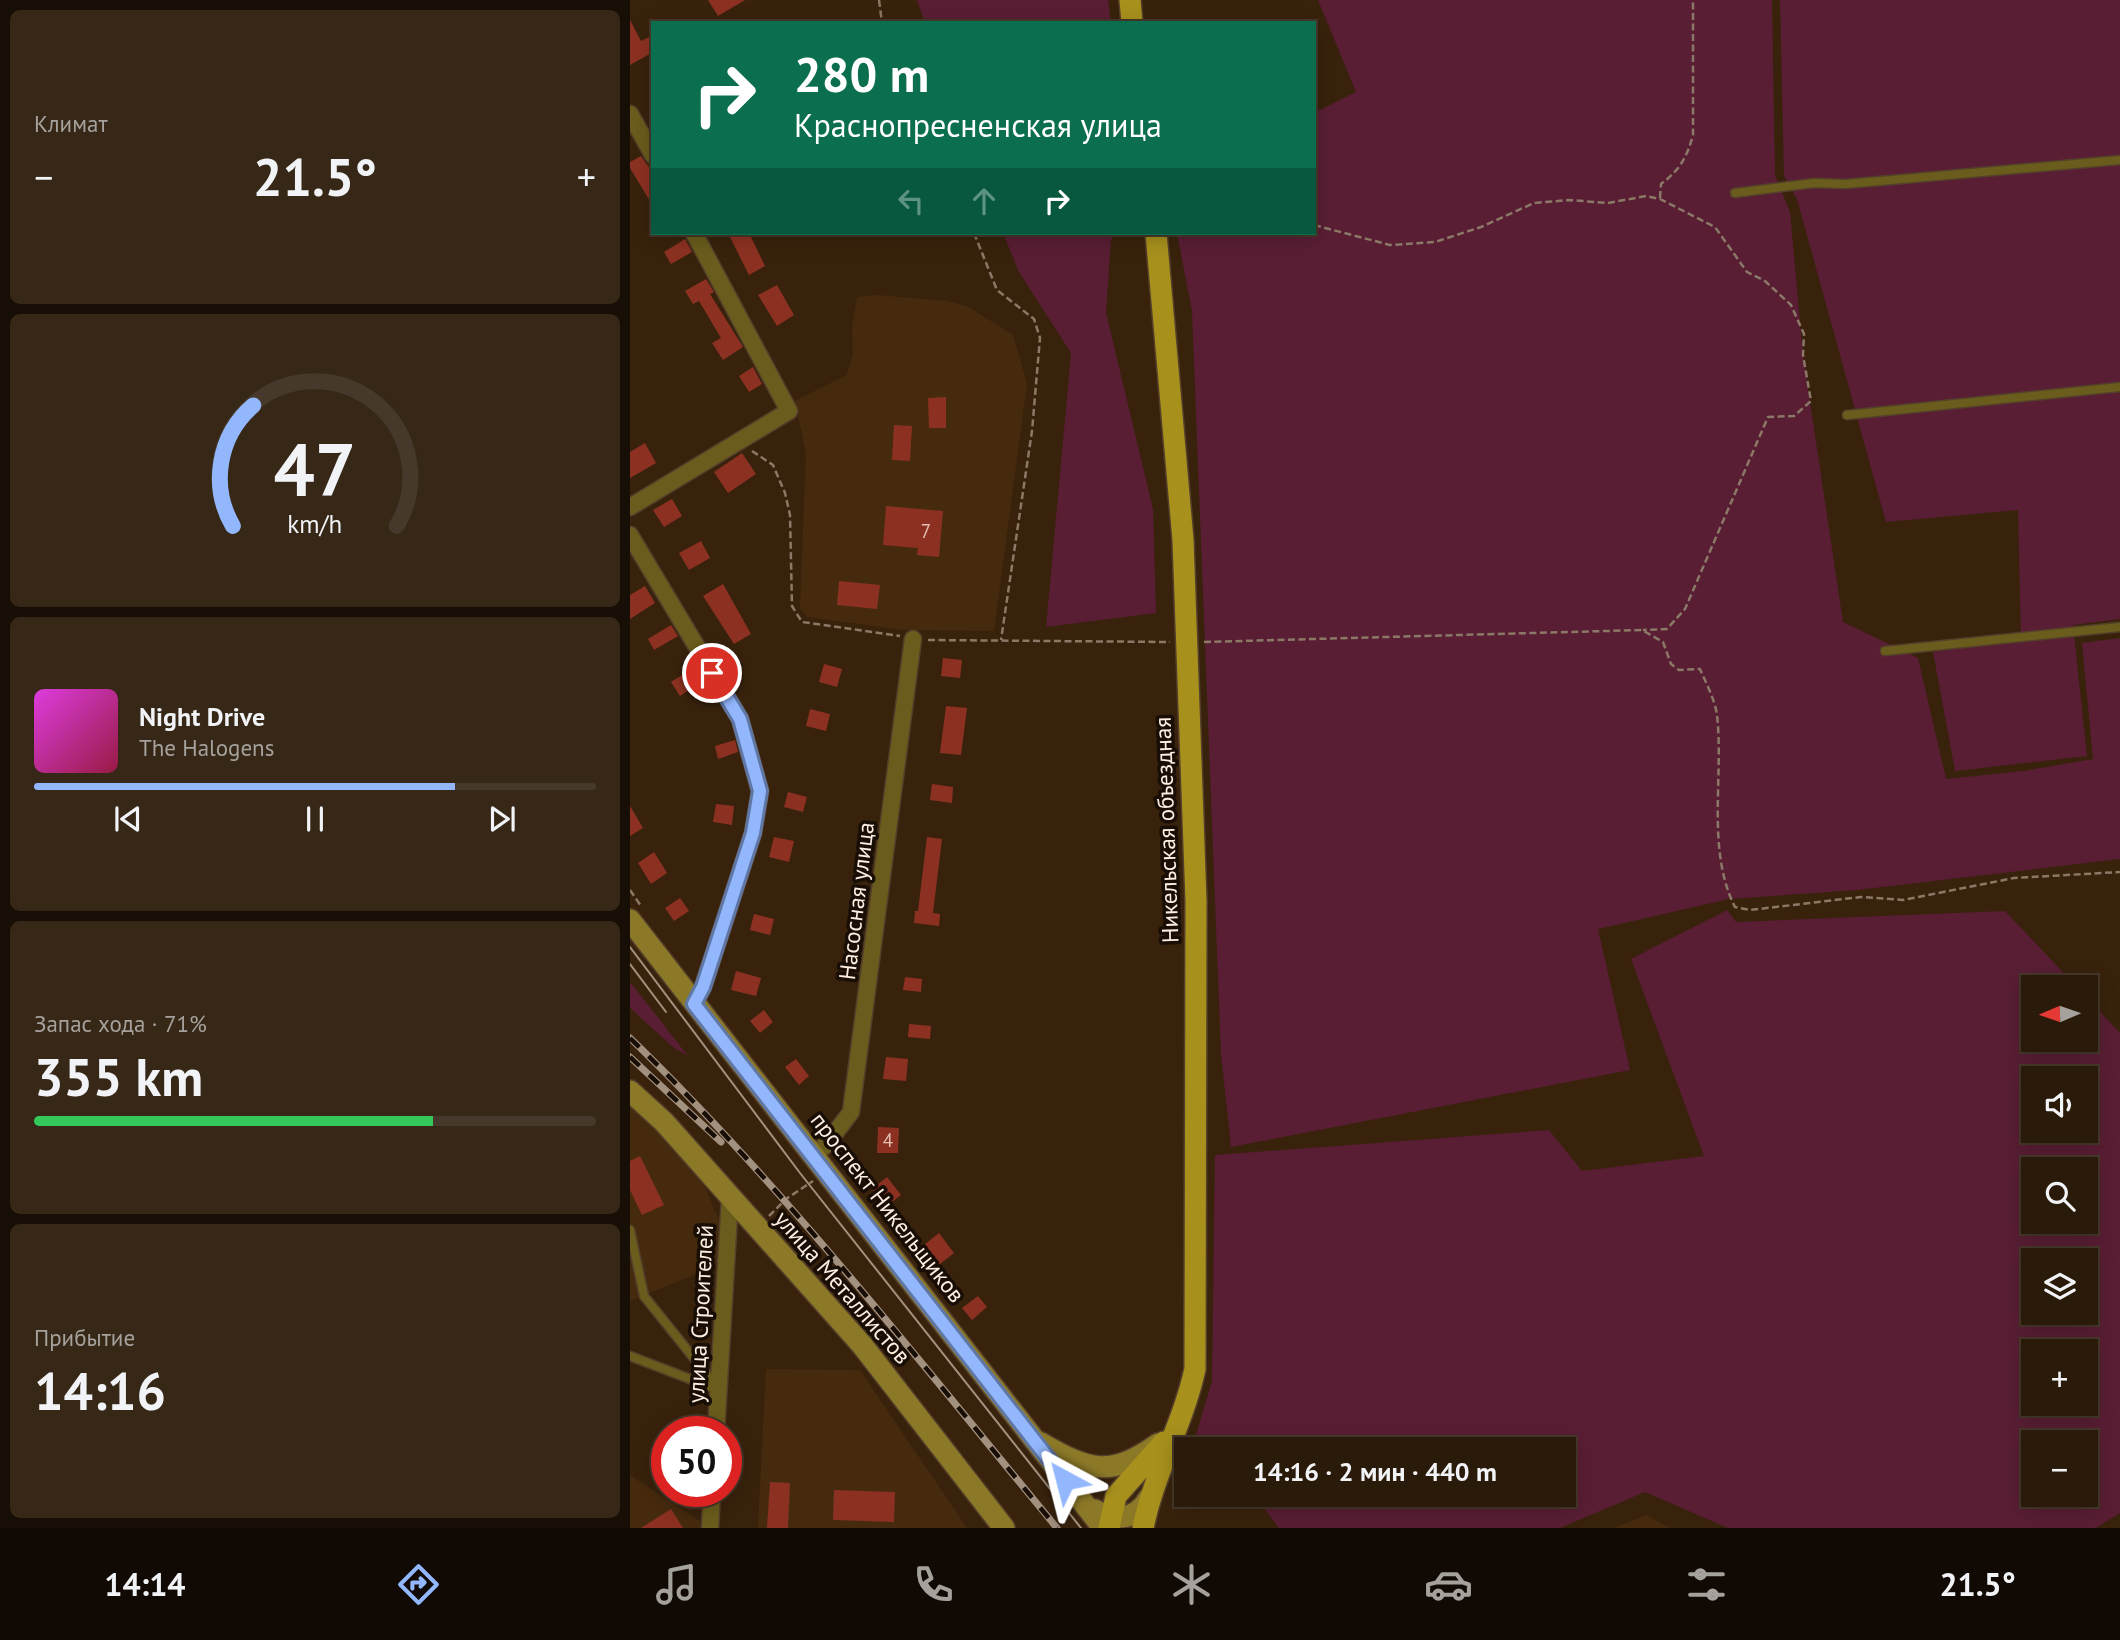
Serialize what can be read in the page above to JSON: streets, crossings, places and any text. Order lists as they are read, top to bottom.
{
  "streets": {
    "main road": ["Никельская объездная", "проспект Никельщиков", "улица Металлистов"],
    "street": ["Насосная улица", "улица Строителей"]
  },
  "crossings": [
    ["Насосная улица", "проспект Никельщиков"],
    ["улица Металлистов", "улица Строителей"]
  ],
  "house_numbers": ["7", "4"],
  "north": "left",
  "page": {
    "tile": [
      "Климат",
      ["Запас хода · 71%", "355 km"],
      ["Прибытие", "14:16"]
    ],
    "turn": ["280 m", "Краснопресненская улица"],
    "heat": ["−", "21.5°", "+"],
    "song": ["Night Drive", "The Halogens"],
    "map_buttons": ["+", "−"],
    "limit": "50",
    "trip": "14:16 · 2 мин · 440 m",
    "tabs": ["14:14", "21.5°"],
    "gauge": ["47", "km/h"]
  }
}
